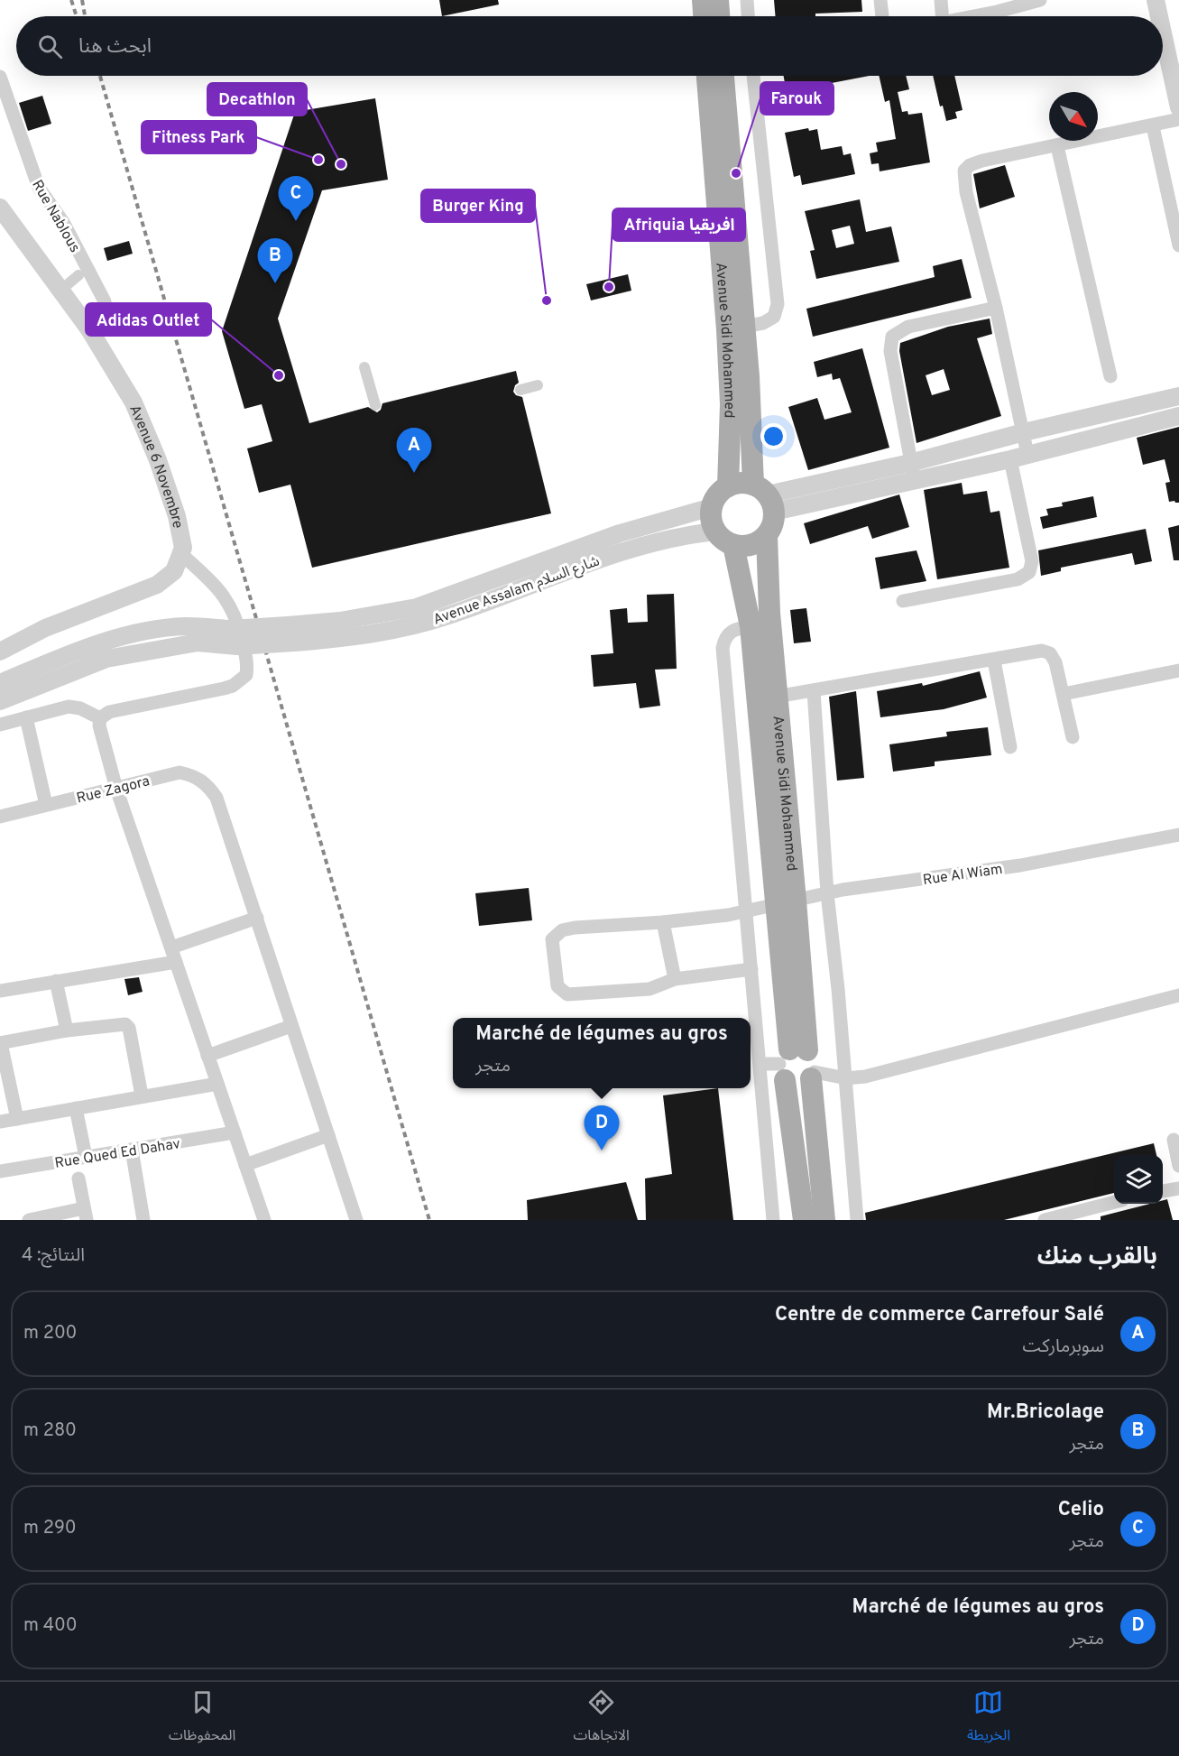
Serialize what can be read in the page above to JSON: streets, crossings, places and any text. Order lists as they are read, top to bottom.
{
  "streets": {
    "main road": ["Avenue Sidi Mohammed"],
    "street": [
      "Rue Nablous",
      "Avenue 6 Novembre",
      "Avenue Assalam شارع السلام",
      "Rue Zagora",
      "Rue Al Wiam",
      "Rue Qued Ed Dahav"
    ]
  },
  "crossings": [
    ["Rue Nablous", "Avenue 6 Novembre"],
    ["Avenue Sidi Mohammed", "Avenue Assalam شارع السلام"],
    ["Avenue Sidi Mohammed", "Rue Al Wiam"]
  ],
  "places": [
    "Fitness Park",
    "Decathlon",
    "Farouk",
    "Afriquia افريقيا",
    "Burger King",
    "Adidas Outlet"
  ],
  "north": "bottom right",
  "page": {
    "search": "ابحث هنا",
    "pins": [
      "C",
      "B",
      "A",
      "D"
    ],
    "popup": ["Marché de légumes au gros", "متجر"],
    "heading": ["بالقرب منك", "النتائج: 4"],
    "list": [
      {
        "mark": "A",
        "name": "Centre de commerce Carrefour Salé",
        "note": "سوبرماركت",
        "value": "200 m"
      },
      {
        "mark": "B",
        "name": "Mr.Bricolage",
        "note": "متجر",
        "value": "280 m"
      },
      {
        "mark": "C",
        "name": "Celio",
        "note": "متجر",
        "value": "290 m"
      },
      {
        "mark": "D",
        "name": "Marché de légumes au gros",
        "note": "متجر",
        "value": "400 m"
      }
    ],
    "nav": ["الخريطة", "الاتجاهات", "المحفوظات"]
  }
}
